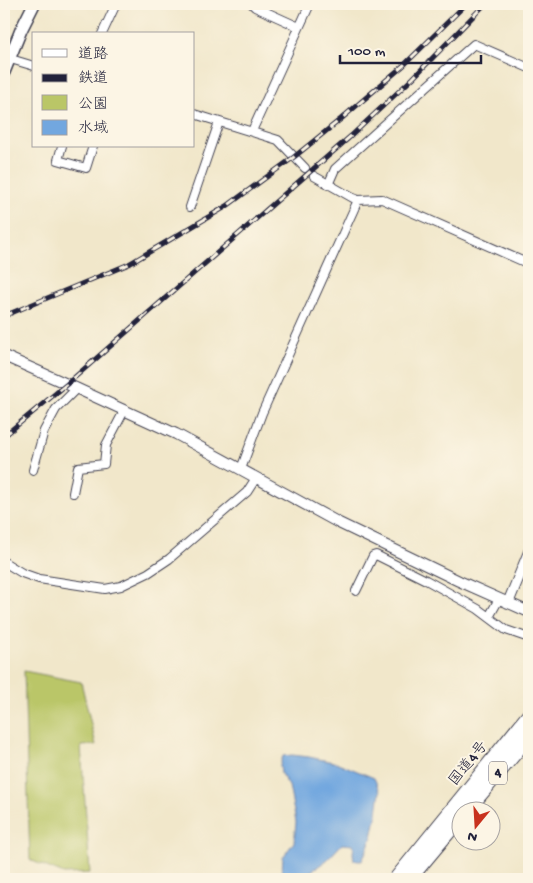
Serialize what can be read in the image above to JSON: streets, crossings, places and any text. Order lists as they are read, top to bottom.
{
  "streets": {
    "highway": ["国道4号", "4"]
  },
  "legend": [
    "道路",
    "鉄道",
    "公園",
    "水域"
  ],
  "scale_bar": "100 m",
  "north": "bottom"
}
